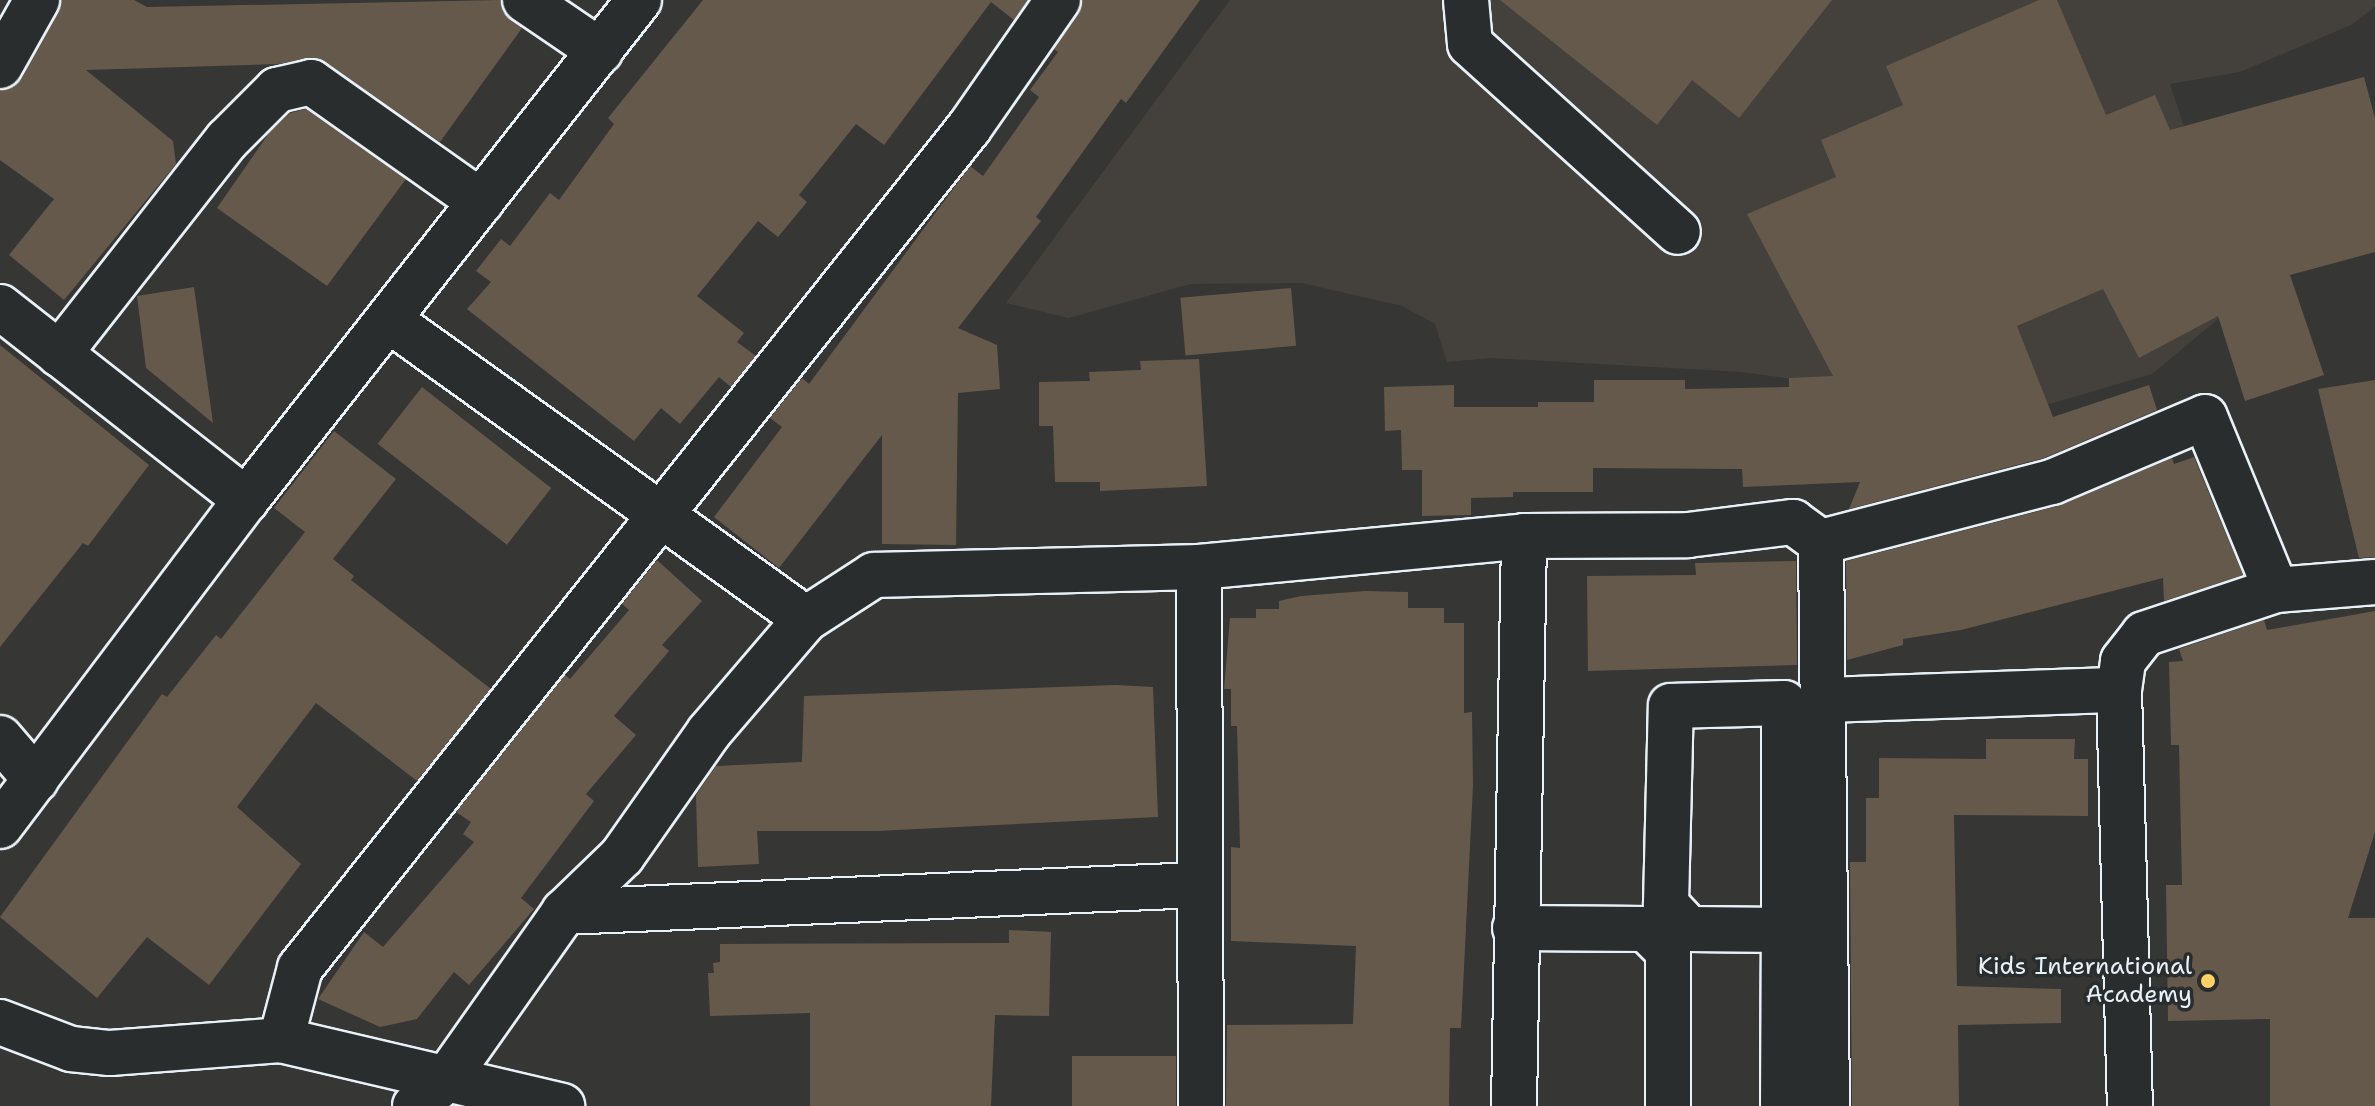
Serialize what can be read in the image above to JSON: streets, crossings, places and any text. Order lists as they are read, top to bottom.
{
  "places": ["Kids International Academy"]
}
